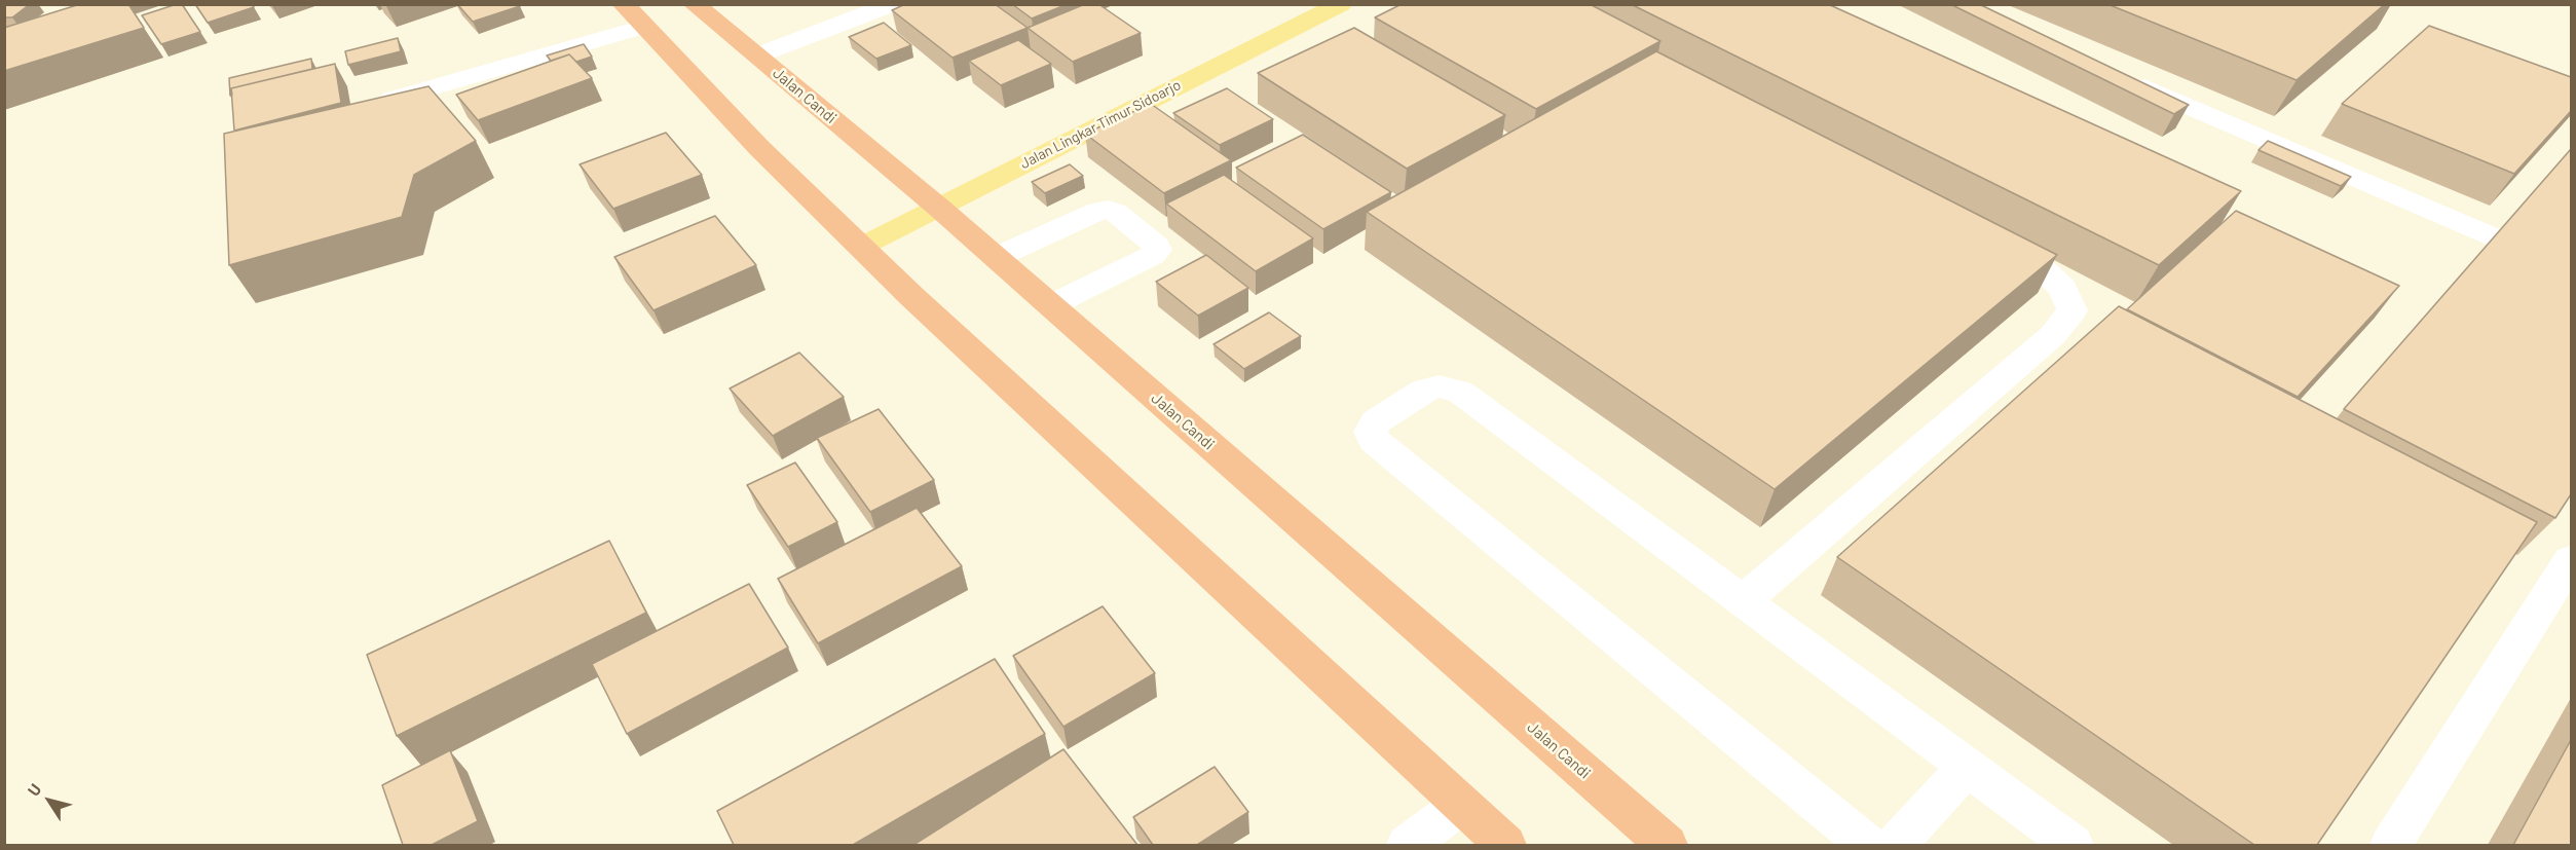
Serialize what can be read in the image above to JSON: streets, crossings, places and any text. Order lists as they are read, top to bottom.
{
  "streets": {
    "highway": ["Jalan Candi"],
    "main road": ["Jalan Lingkar Timur Sidoarjo"]
  },
  "crossings": [
    ["Jalan Candi", "Jalan Lingkar Timur Sidoarjo"]
  ],
  "north": "top left"
}
